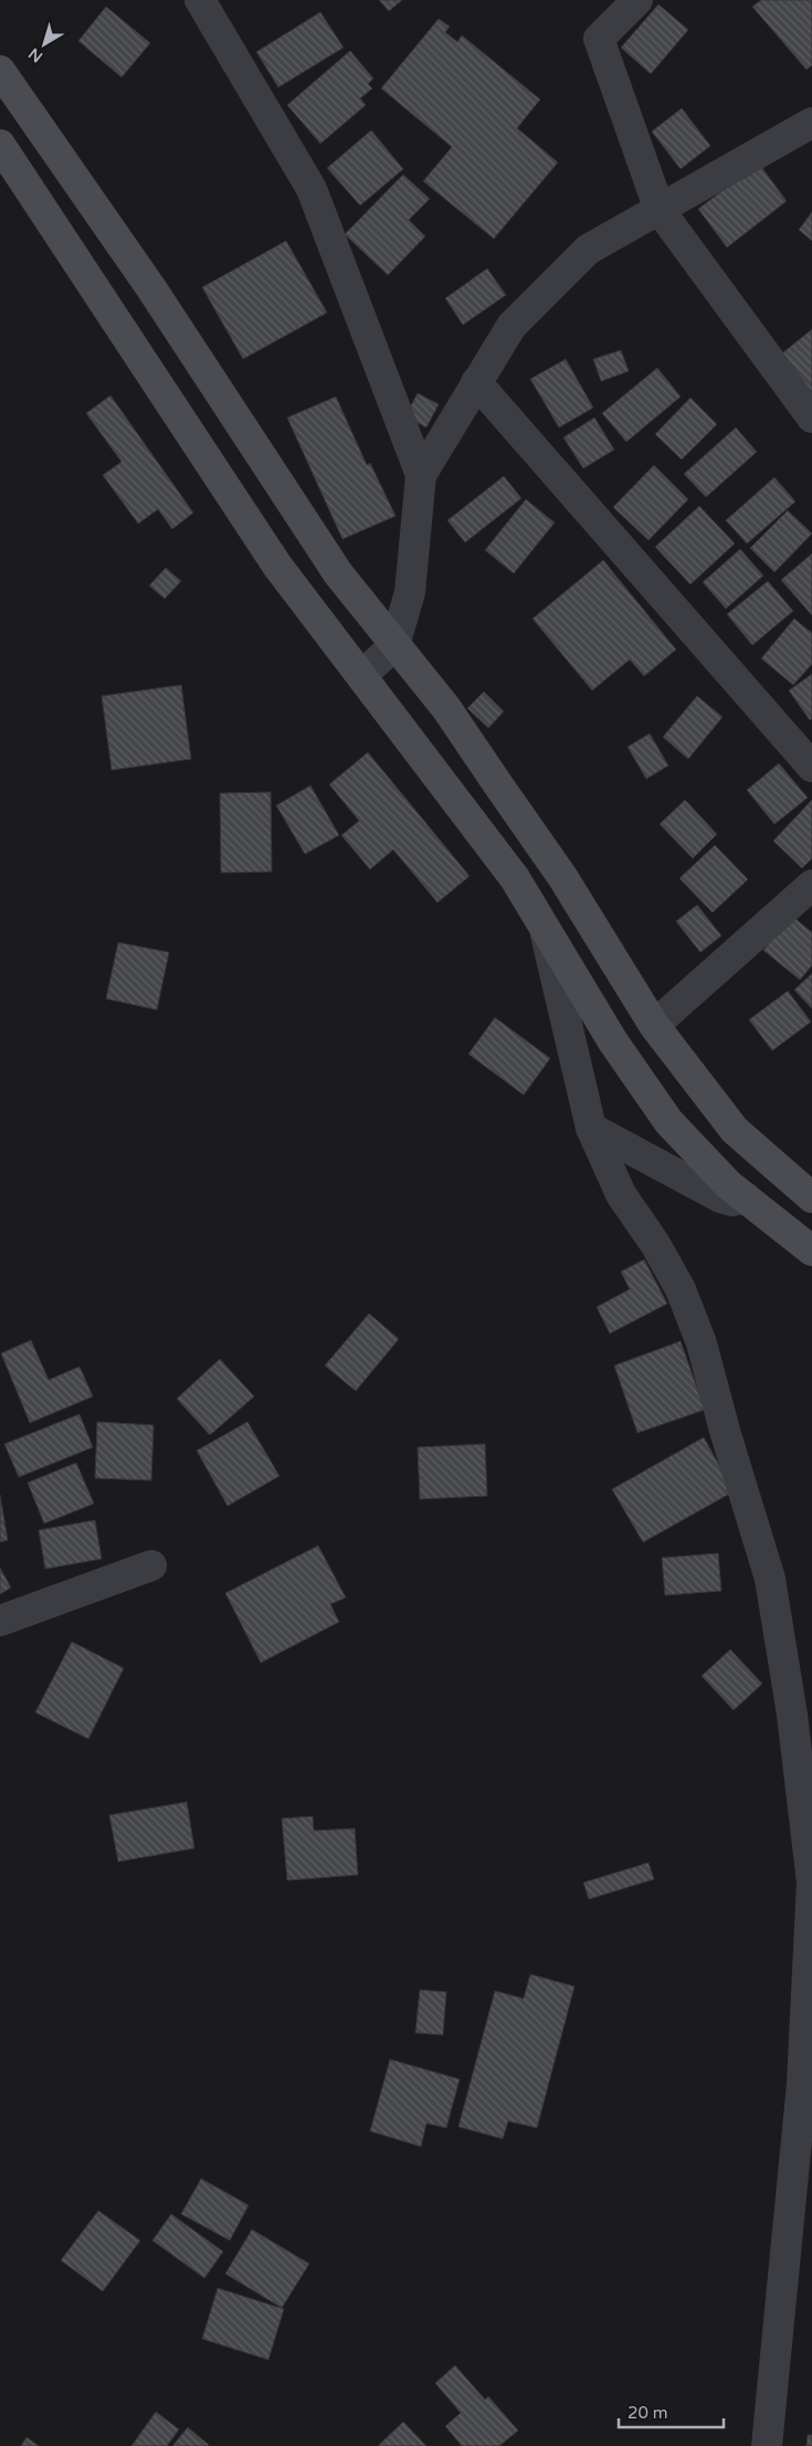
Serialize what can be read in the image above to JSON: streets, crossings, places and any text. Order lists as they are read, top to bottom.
{
  "scale_bar": "20 m",
  "north": "bottom left"
}
